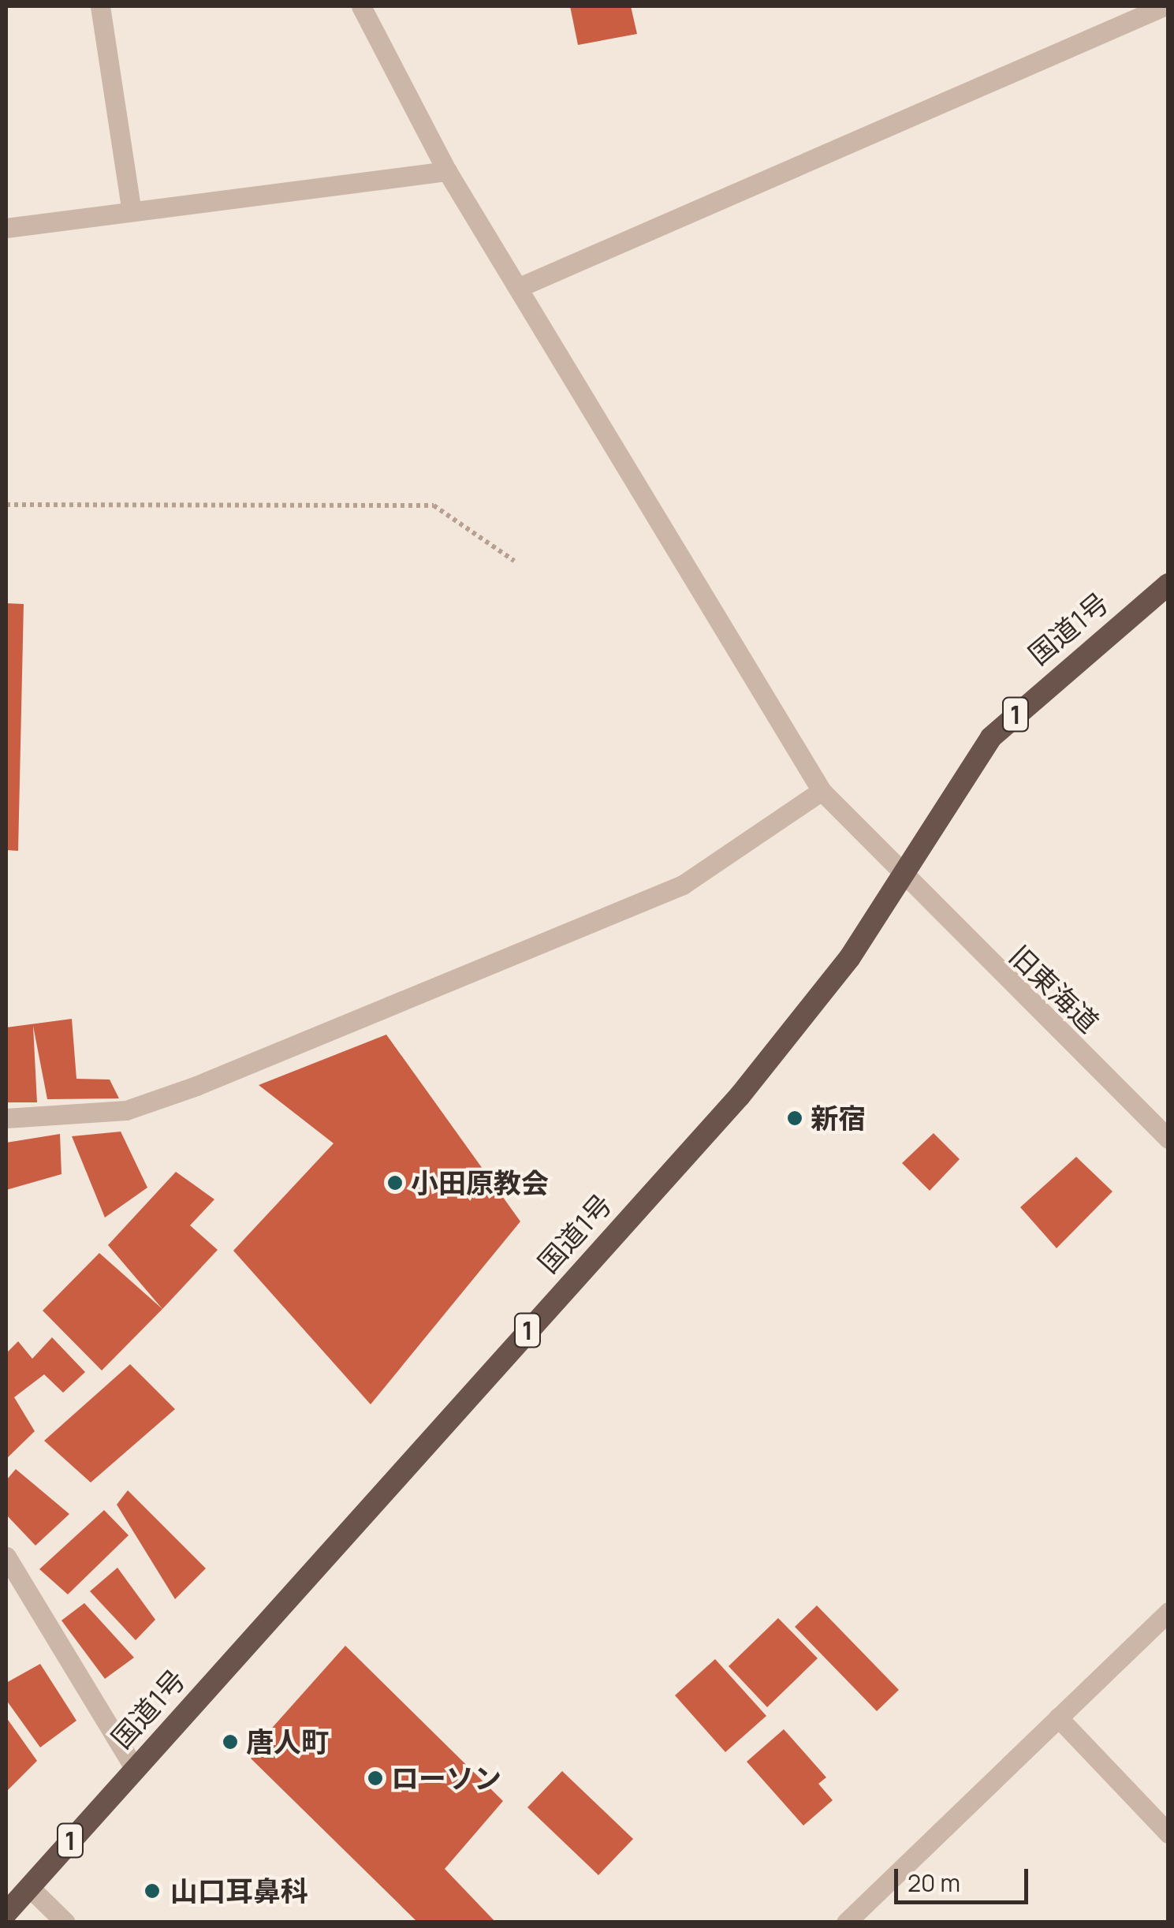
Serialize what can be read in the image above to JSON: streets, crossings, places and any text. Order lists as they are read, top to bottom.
{
  "streets": {
    "highway": ["国道1号", "1"],
    "street": ["旧東海道"]
  },
  "crossings": [
    ["国道1号", "旧東海道"]
  ],
  "places": [
    "新宿",
    "小田原教会",
    "唐人町",
    "ローソン",
    "山口耳鼻科"
  ],
  "scale_bar": "20 m"
}
